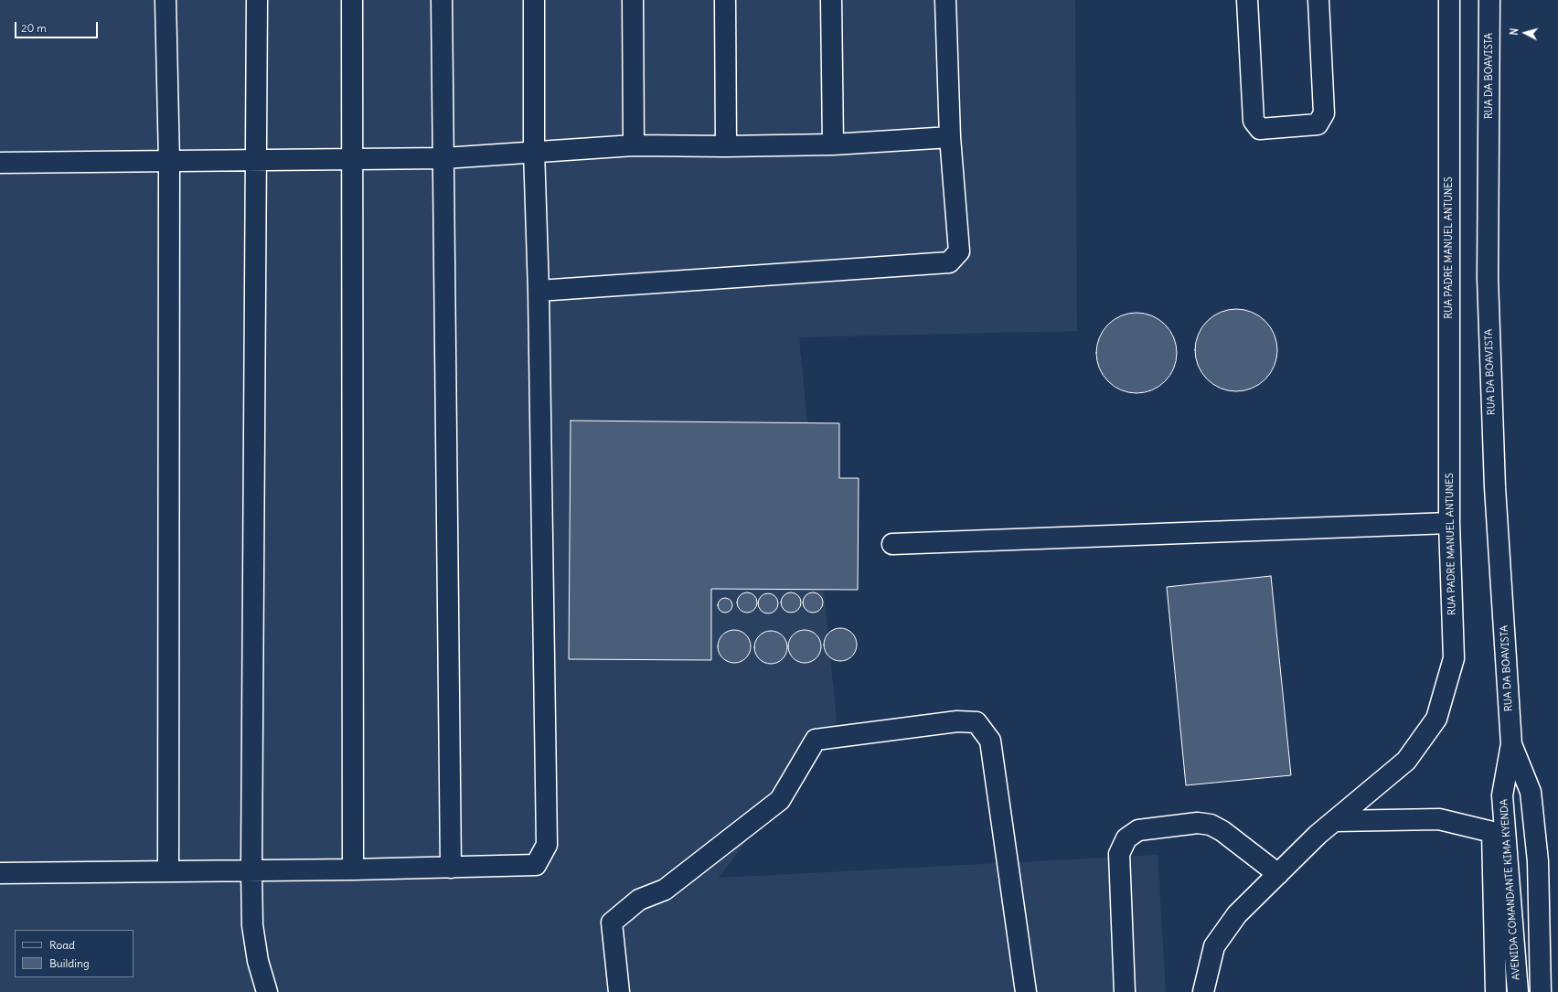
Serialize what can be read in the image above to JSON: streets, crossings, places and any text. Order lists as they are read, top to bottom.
{
  "streets": {
    "main road": ["RUA DA BOAVISTA", "RUA PADRE MANUEL ANTUNES", "AVENIDA COMANDANTE KIMA KYENDA"]
  },
  "crossings": [
    ["RUA DA BOAVISTA", "AVENIDA COMANDANTE KIMA KYENDA"]
  ],
  "legend": ["Road", "Building"],
  "scale_bar": "20 m",
  "north": "left"
}
